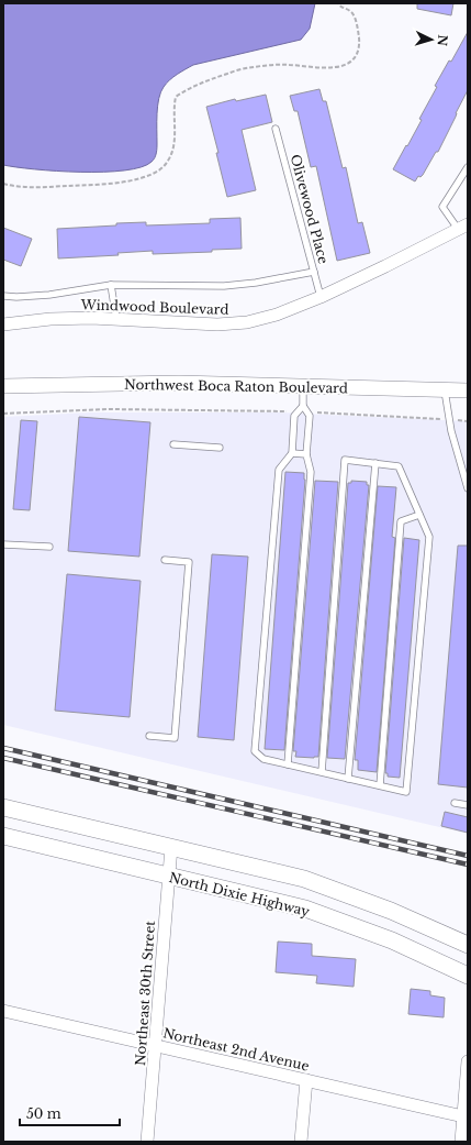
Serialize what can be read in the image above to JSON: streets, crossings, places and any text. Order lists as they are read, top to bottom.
{
  "streets": {
    "main road": ["North Dixie Highway"],
    "street": [
      "Windwood Boulevard",
      "Northwest Boca Raton Boulevard",
      "Northeast 30th Street",
      "Northeast 2nd Avenue"
    ],
    "lane": ["Olivewood Place"]
  },
  "crossings": [
    ["Olivewood Place", "Windwood Boulevard"],
    ["North Dixie Highway", "Northeast 30th Street"],
    ["Northeast 30th Street", "Northeast 2nd Avenue"]
  ],
  "scale_bar": "50 m",
  "north": "right"
}
